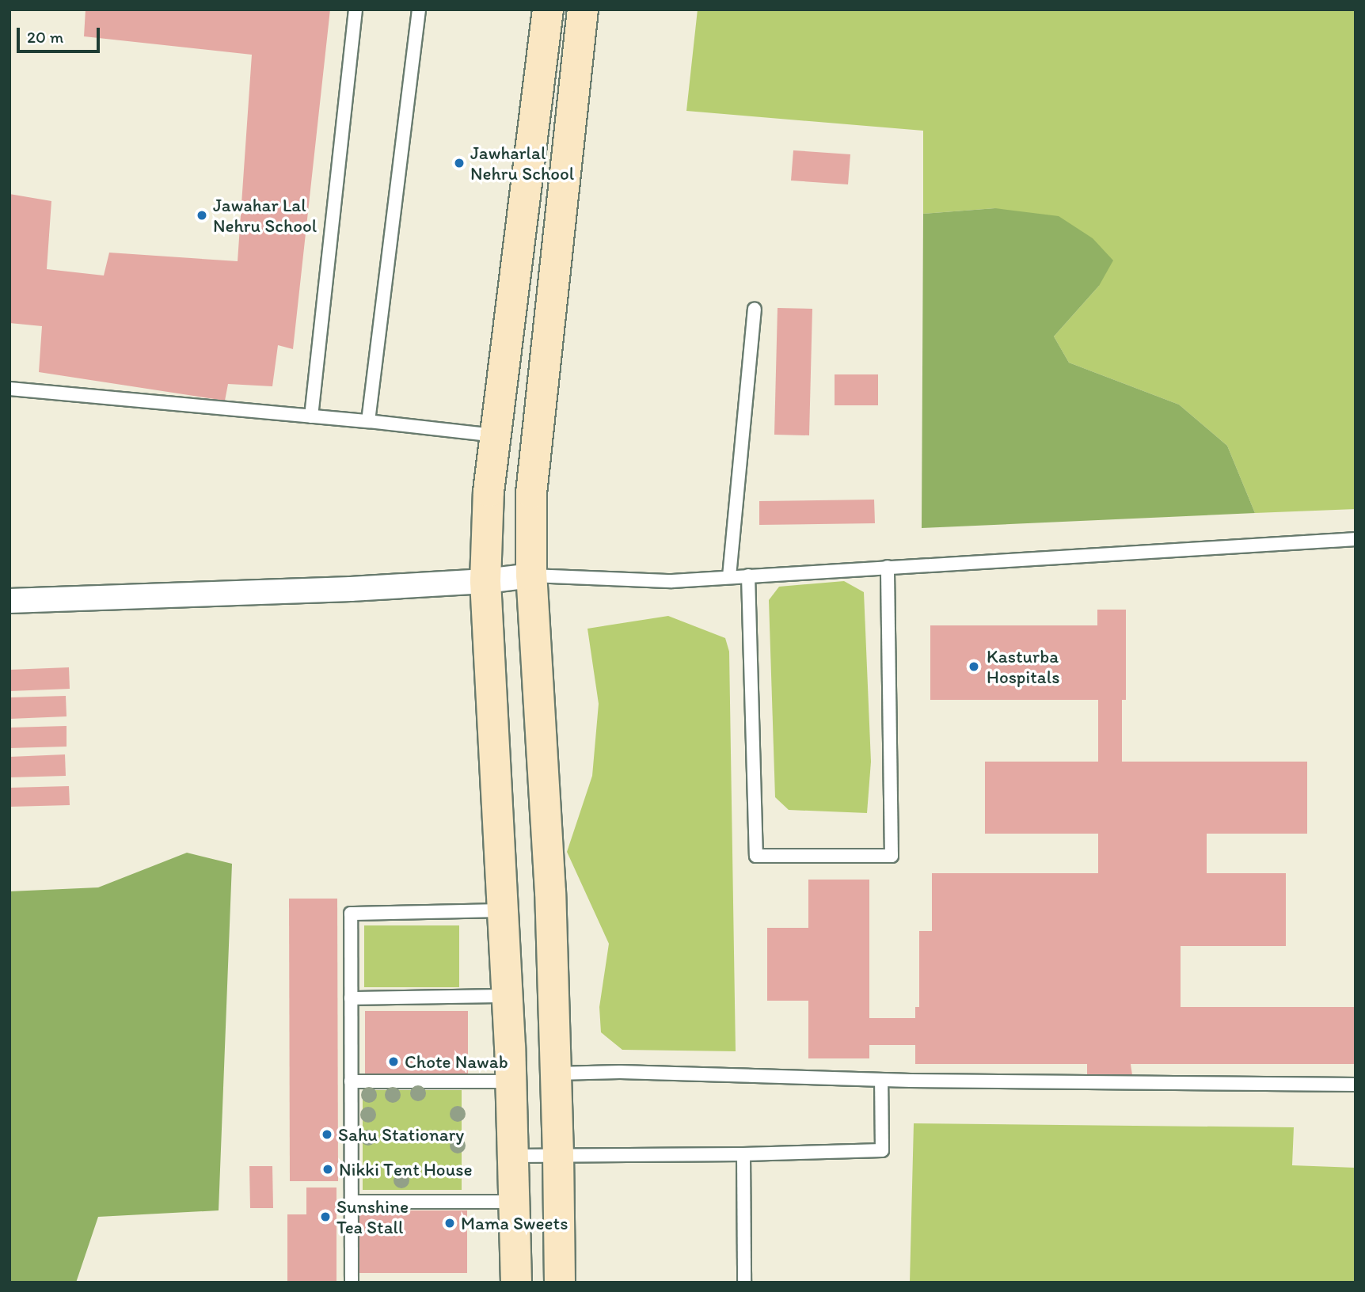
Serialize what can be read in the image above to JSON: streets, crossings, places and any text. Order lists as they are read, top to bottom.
{
  "places": [
    "Jawharlal Nehru School",
    "Jawahar Lal Nehru School",
    "Kasturba Hospitals",
    "Chote Nawab",
    "Sahu Stationary",
    "Nikki Tent House",
    "Sunshine Tea Stall",
    "Mama Sweets"
  ],
  "scale_bar": "20 m"
}
